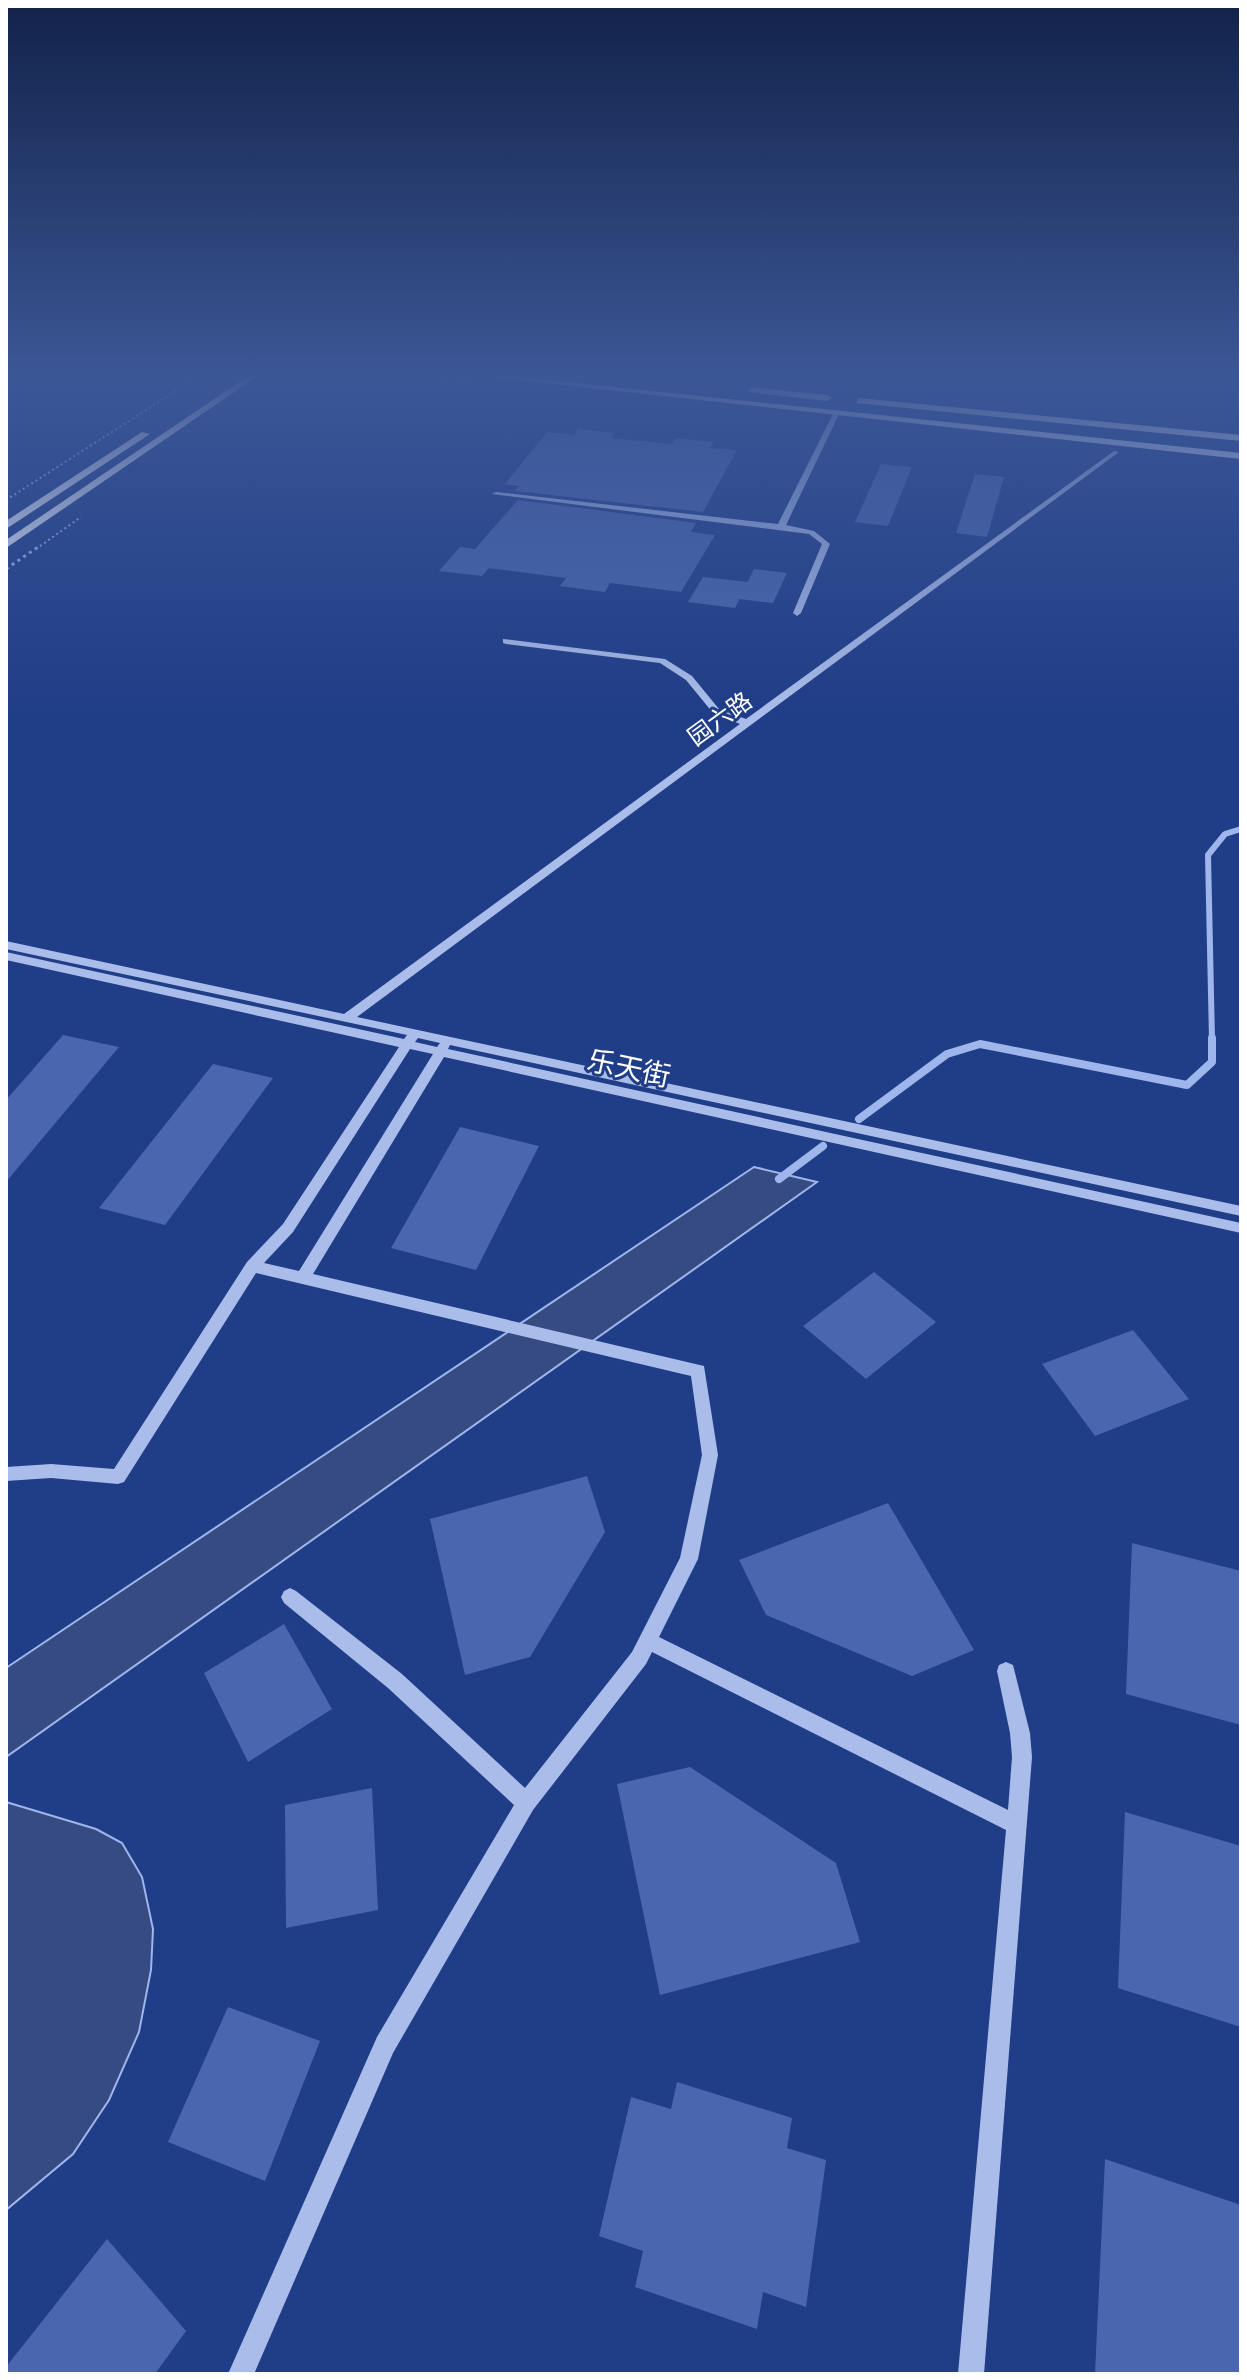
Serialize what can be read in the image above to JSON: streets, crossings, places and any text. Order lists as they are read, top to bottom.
{
  "streets": {
    "street": ["园六路", "乐天街"]
  },
  "crossings": [
    ["园六路", "乐天街"]
  ]
}
